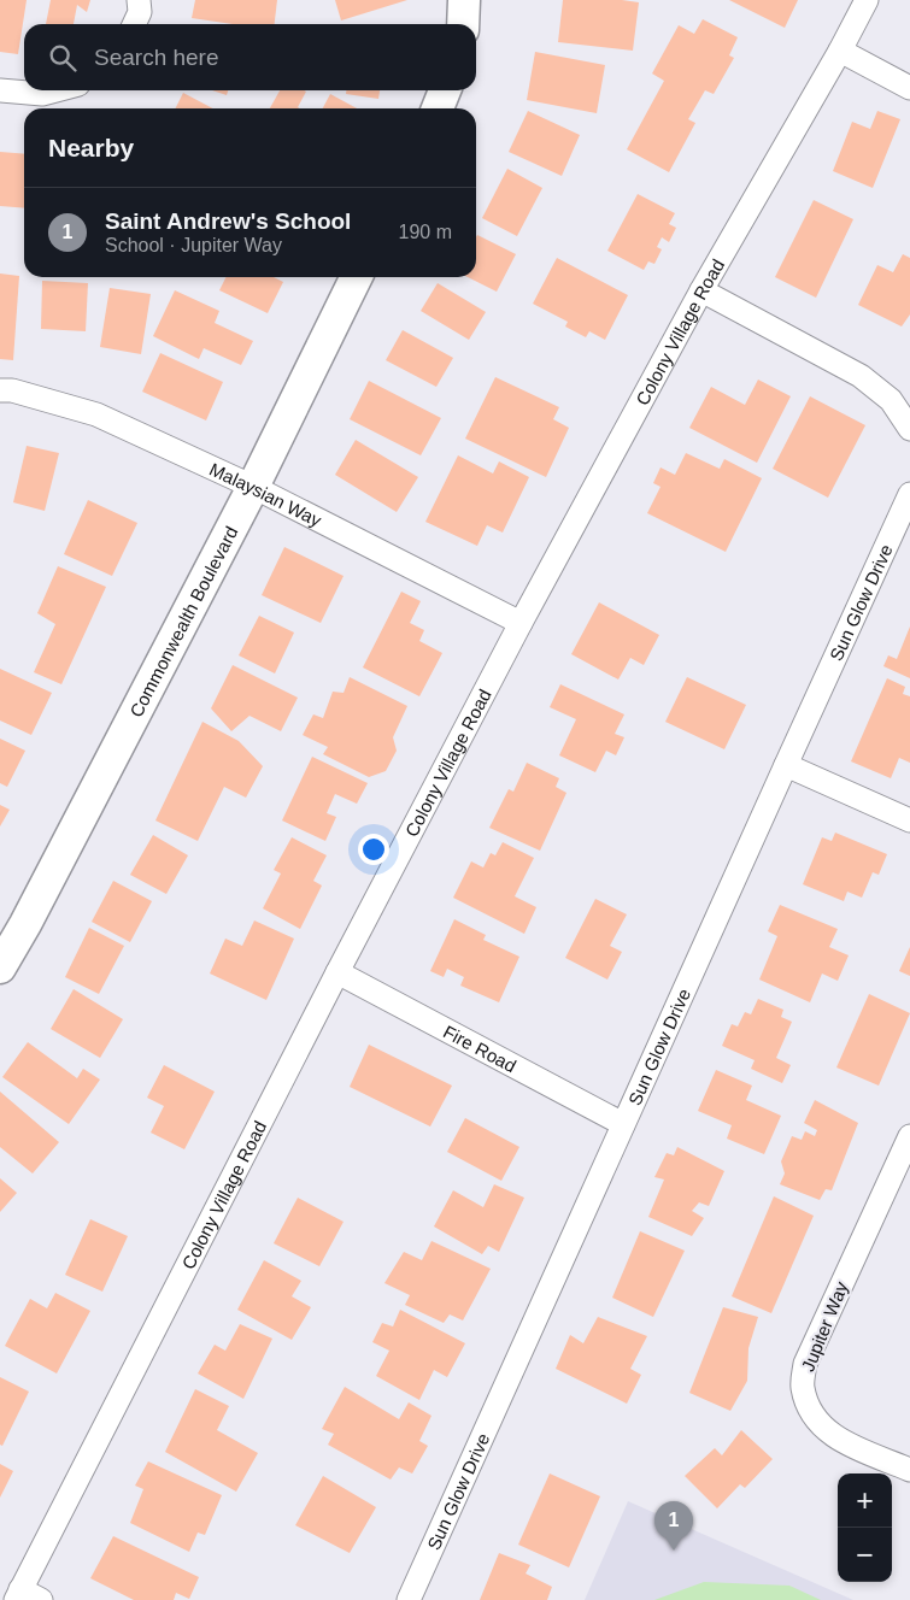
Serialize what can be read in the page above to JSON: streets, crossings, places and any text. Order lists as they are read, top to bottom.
{
  "streets": {
    "street": [
      "Colony Village Road",
      "Malaysian Way",
      "Sun Glow Drive",
      "Commonwealth Boulevard",
      "Fire Road",
      "Jupiter Way"
    ]
  },
  "crossings": [
    ["Colony Village Road", "Malaysian Way"],
    ["Colony Village Road", "Fire Road"],
    ["Malaysian Way", "Commonwealth Boulevard"],
    ["Sun Glow Drive", "Fire Road"]
  ],
  "page": {
    "search": "Search here",
    "heading": "Nearby",
    "list": [
      {
        "mark": "1",
        "name": "Saint Andrew's School",
        "note": "School · Jupiter Way",
        "value": "190 m"
      }
    ],
    "map_buttons": ["+", "−"],
    "pins": "1"
  }
}
